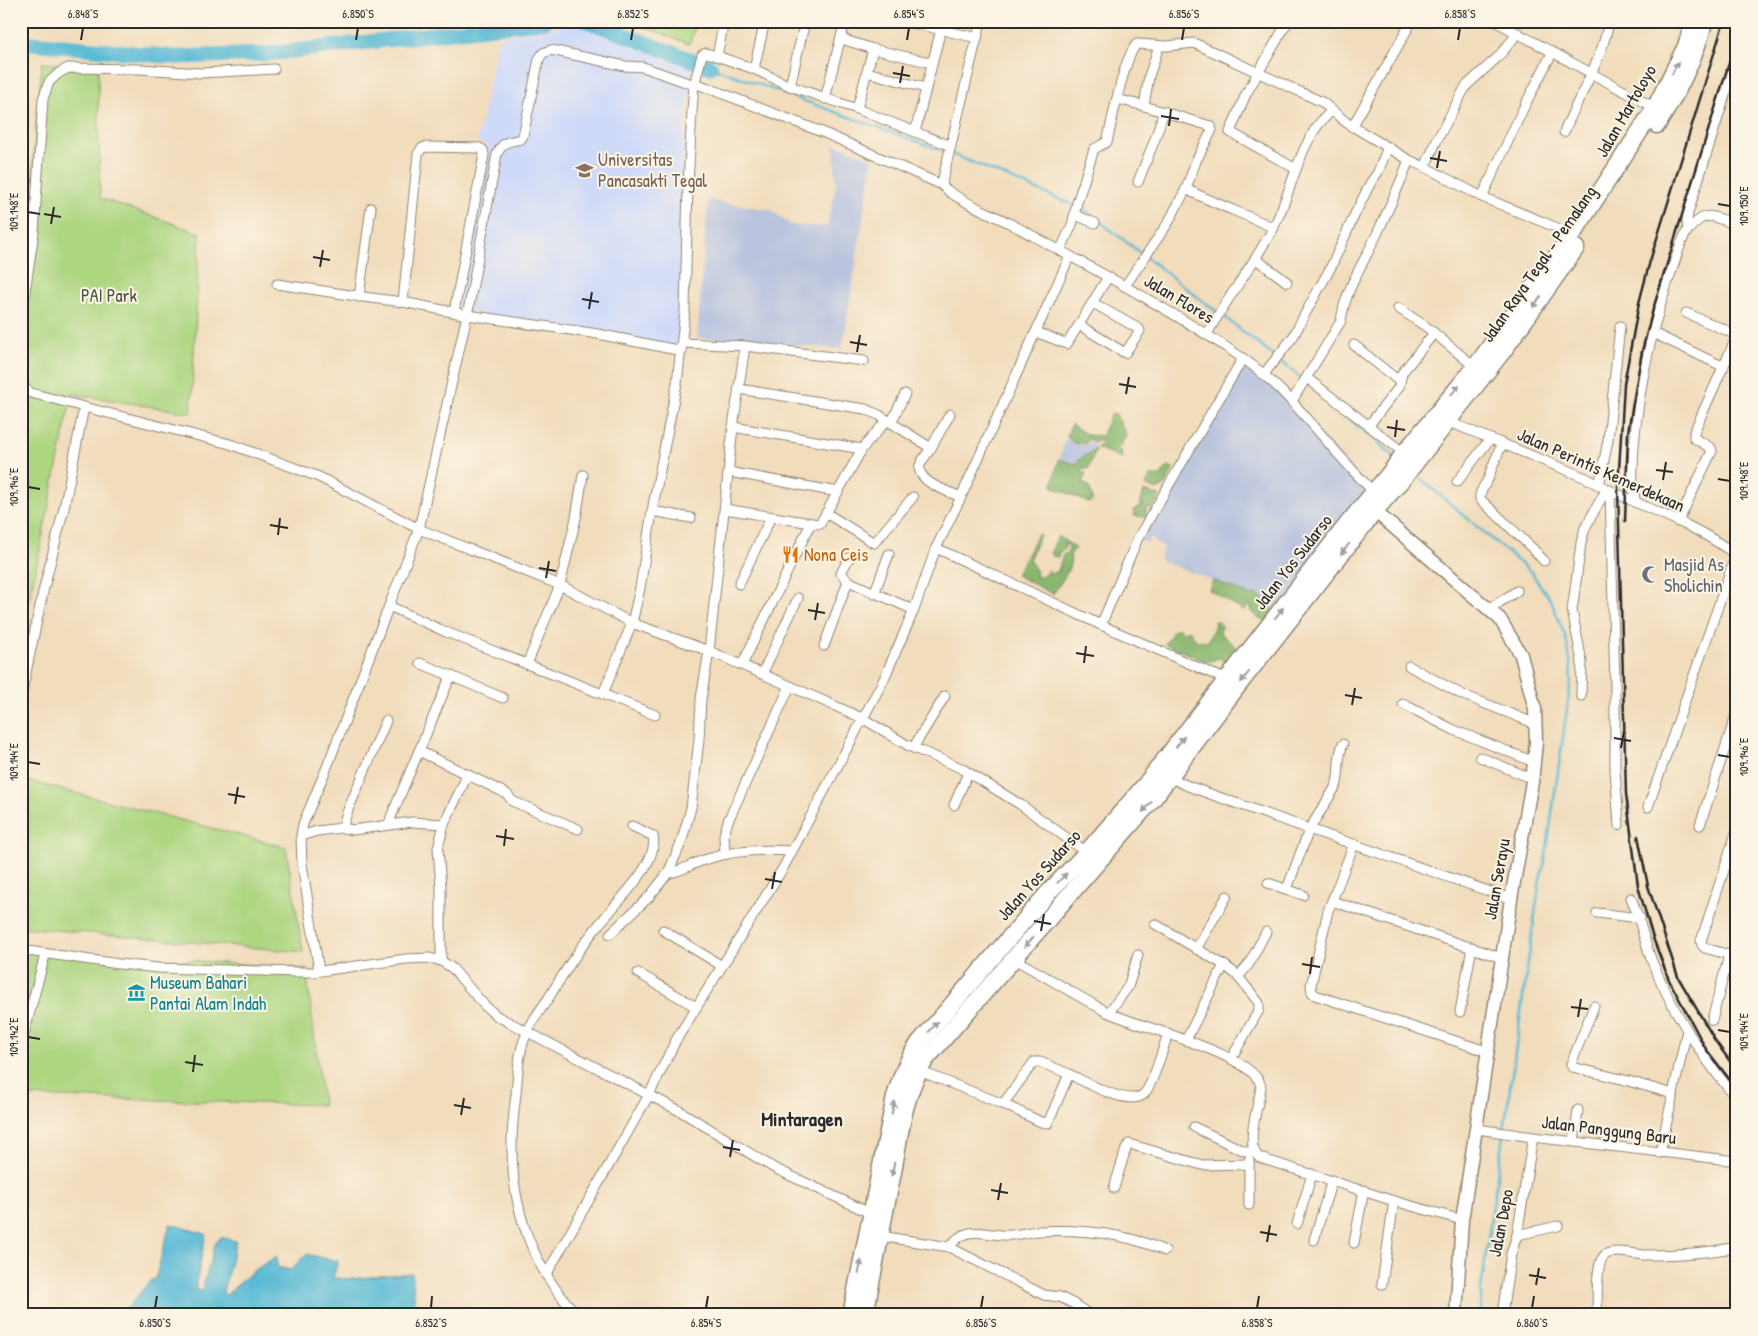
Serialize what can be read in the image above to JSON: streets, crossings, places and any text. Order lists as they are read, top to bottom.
{
  "streets": {
    "highway": ["Jalan Martoloyo", "Jalan Raya Tegal - Pemalang", "Jalan Yos Sudarso"],
    "street": [
      "Jalan Flores",
      "Jalan Perintis Kemerdekaan",
      "Jalan Serayu",
      "Jalan Panggung Baru",
      "Jalan Depo"
    ]
  },
  "crossings": [
    ["Jalan Martoloyo", "Jalan Raya Tegal - Pemalang"],
    ["Jalan Martoloyo", "Jalan Perintis Kemerdekaan"],
    ["Jalan Raya Tegal - Pemalang", "Jalan Flores"],
    ["Jalan Raya Tegal - Pemalang", "Jalan Perintis Kemerdekaan"],
    ["Jalan Raya Tegal - Pemalang", "Jalan Yos Sudarso"],
    ["Jalan Raya Tegal - Pemalang", "Jalan Serayu"],
    ["Jalan Flores", "Jalan Yos Sudarso"],
    ["Jalan Flores", "Jalan Serayu"],
    ["Jalan Yos Sudarso", "Jalan Serayu"],
    ["Jalan Serayu", "Jalan Panggung Baru"],
    ["Jalan Panggung Baru", "Jalan Depo"]
  ],
  "one_way": ["Jalan Raya Tegal - Pemalang"],
  "districts": ["Mintaragen"],
  "parks": ["PAI Park"],
  "places": {
    "school or university": ["Universitas Pancasakti Tegal"],
    "restaurant": ["Nona Ceis"],
    "mosque": ["Masjid As Sholichin"],
    "museum": ["Museum Bahari Pantai Alam Indah"]
  },
  "coordinates": [
    "6.848°S",
    "6.850°S",
    "6.852°S",
    "6.854°S",
    "6.856°S",
    "6.858°S",
    "109.150°E",
    "109.148°E",
    "109.146°E",
    "109.144°E",
    "109.142°E",
    "6.860°S"
  ]
}
